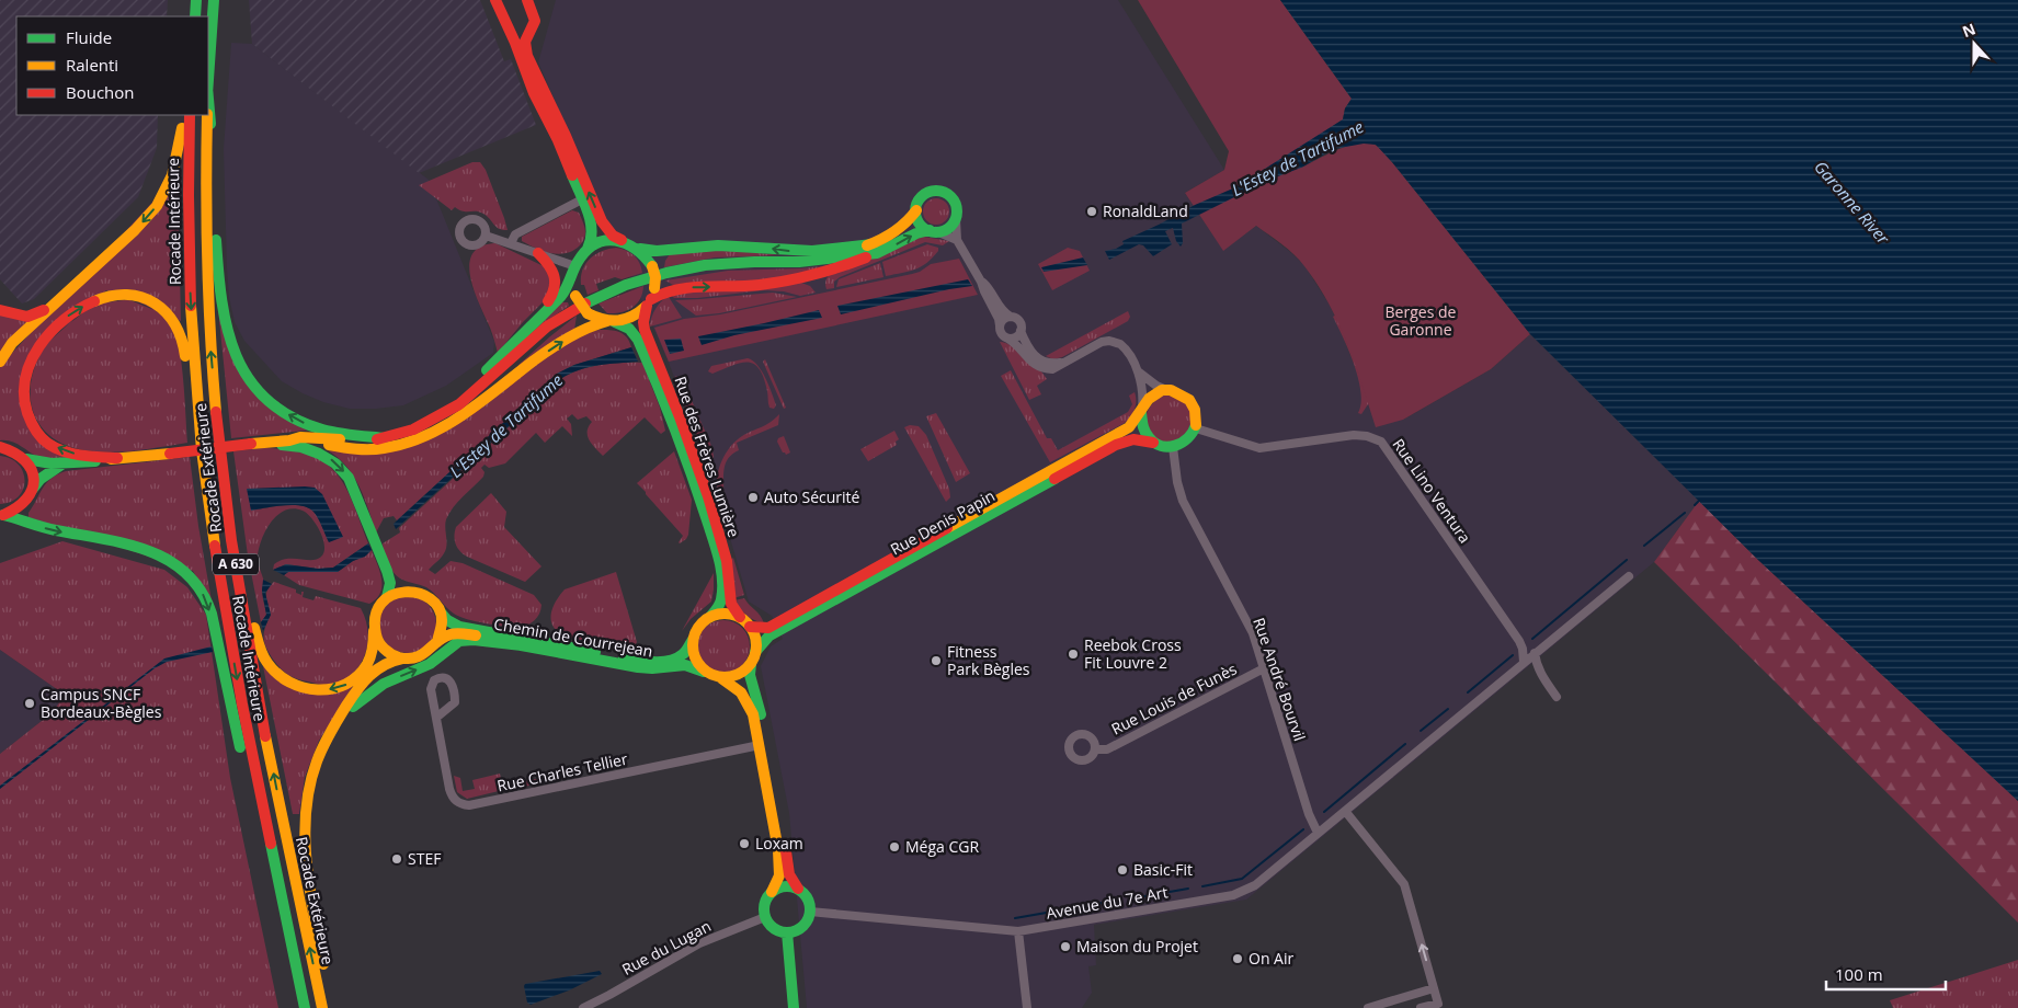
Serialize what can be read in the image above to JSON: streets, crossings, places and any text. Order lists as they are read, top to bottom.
{
  "streets": {
    "main road": [
      "Rocade Intérieure",
      "Rue des Frères Lumière",
      "Rocade Extérieure",
      "Rue Denis Papin",
      "A 630",
      "Chemin de Courrejean"
    ],
    "street": [
      "Rue Lino Ventura",
      "Rue André Bourvil",
      "Rue Louis de Funès",
      "Rue Charles Tellier",
      "Avenue du 7e Art",
      "Rue du Lugan"
    ]
  },
  "crossings": [
    ["Rue des Frères Lumière", "Rue Denis Papin"],
    ["Rue des Frères Lumière", "Chemin de Courrejean"],
    ["Rue Lino Ventura", "Rue Denis Papin"],
    ["Rue Lino Ventura", "Rue André Bourvil"],
    ["Rue Lino Ventura", "Avenue du 7e Art"],
    ["Rue Denis Papin", "Chemin de Courrejean"],
    ["Rue Denis Papin", "Rue André Bourvil"],
    ["Rue André Bourvil", "Rue Louis de Funès"],
    ["Rue André Bourvil", "Avenue du 7e Art"],
    ["Avenue du 7e Art", "Rue du Lugan"]
  ],
  "one_way": ["Rocade Intérieure", "Rocade Extérieure"],
  "water": ["L'Estey de Tartifume", "Garonne River"],
  "parks": ["Berges de Garonne"],
  "places": [
    "RonaldLand",
    "Auto Sécurité",
    "Reebok Cross Fit Louvre 2",
    "Fitness Park Bègles",
    "Campus SNCF Bordeaux-Bègles",
    "Loxam",
    "Méga CGR",
    "STEF",
    "Basic-Fit",
    "Maison du Projet",
    "On Air"
  ],
  "legend": ["Fluide", "Ralenti", "Bouchon"],
  "scale_bar": "100 m",
  "north": "top"
}
